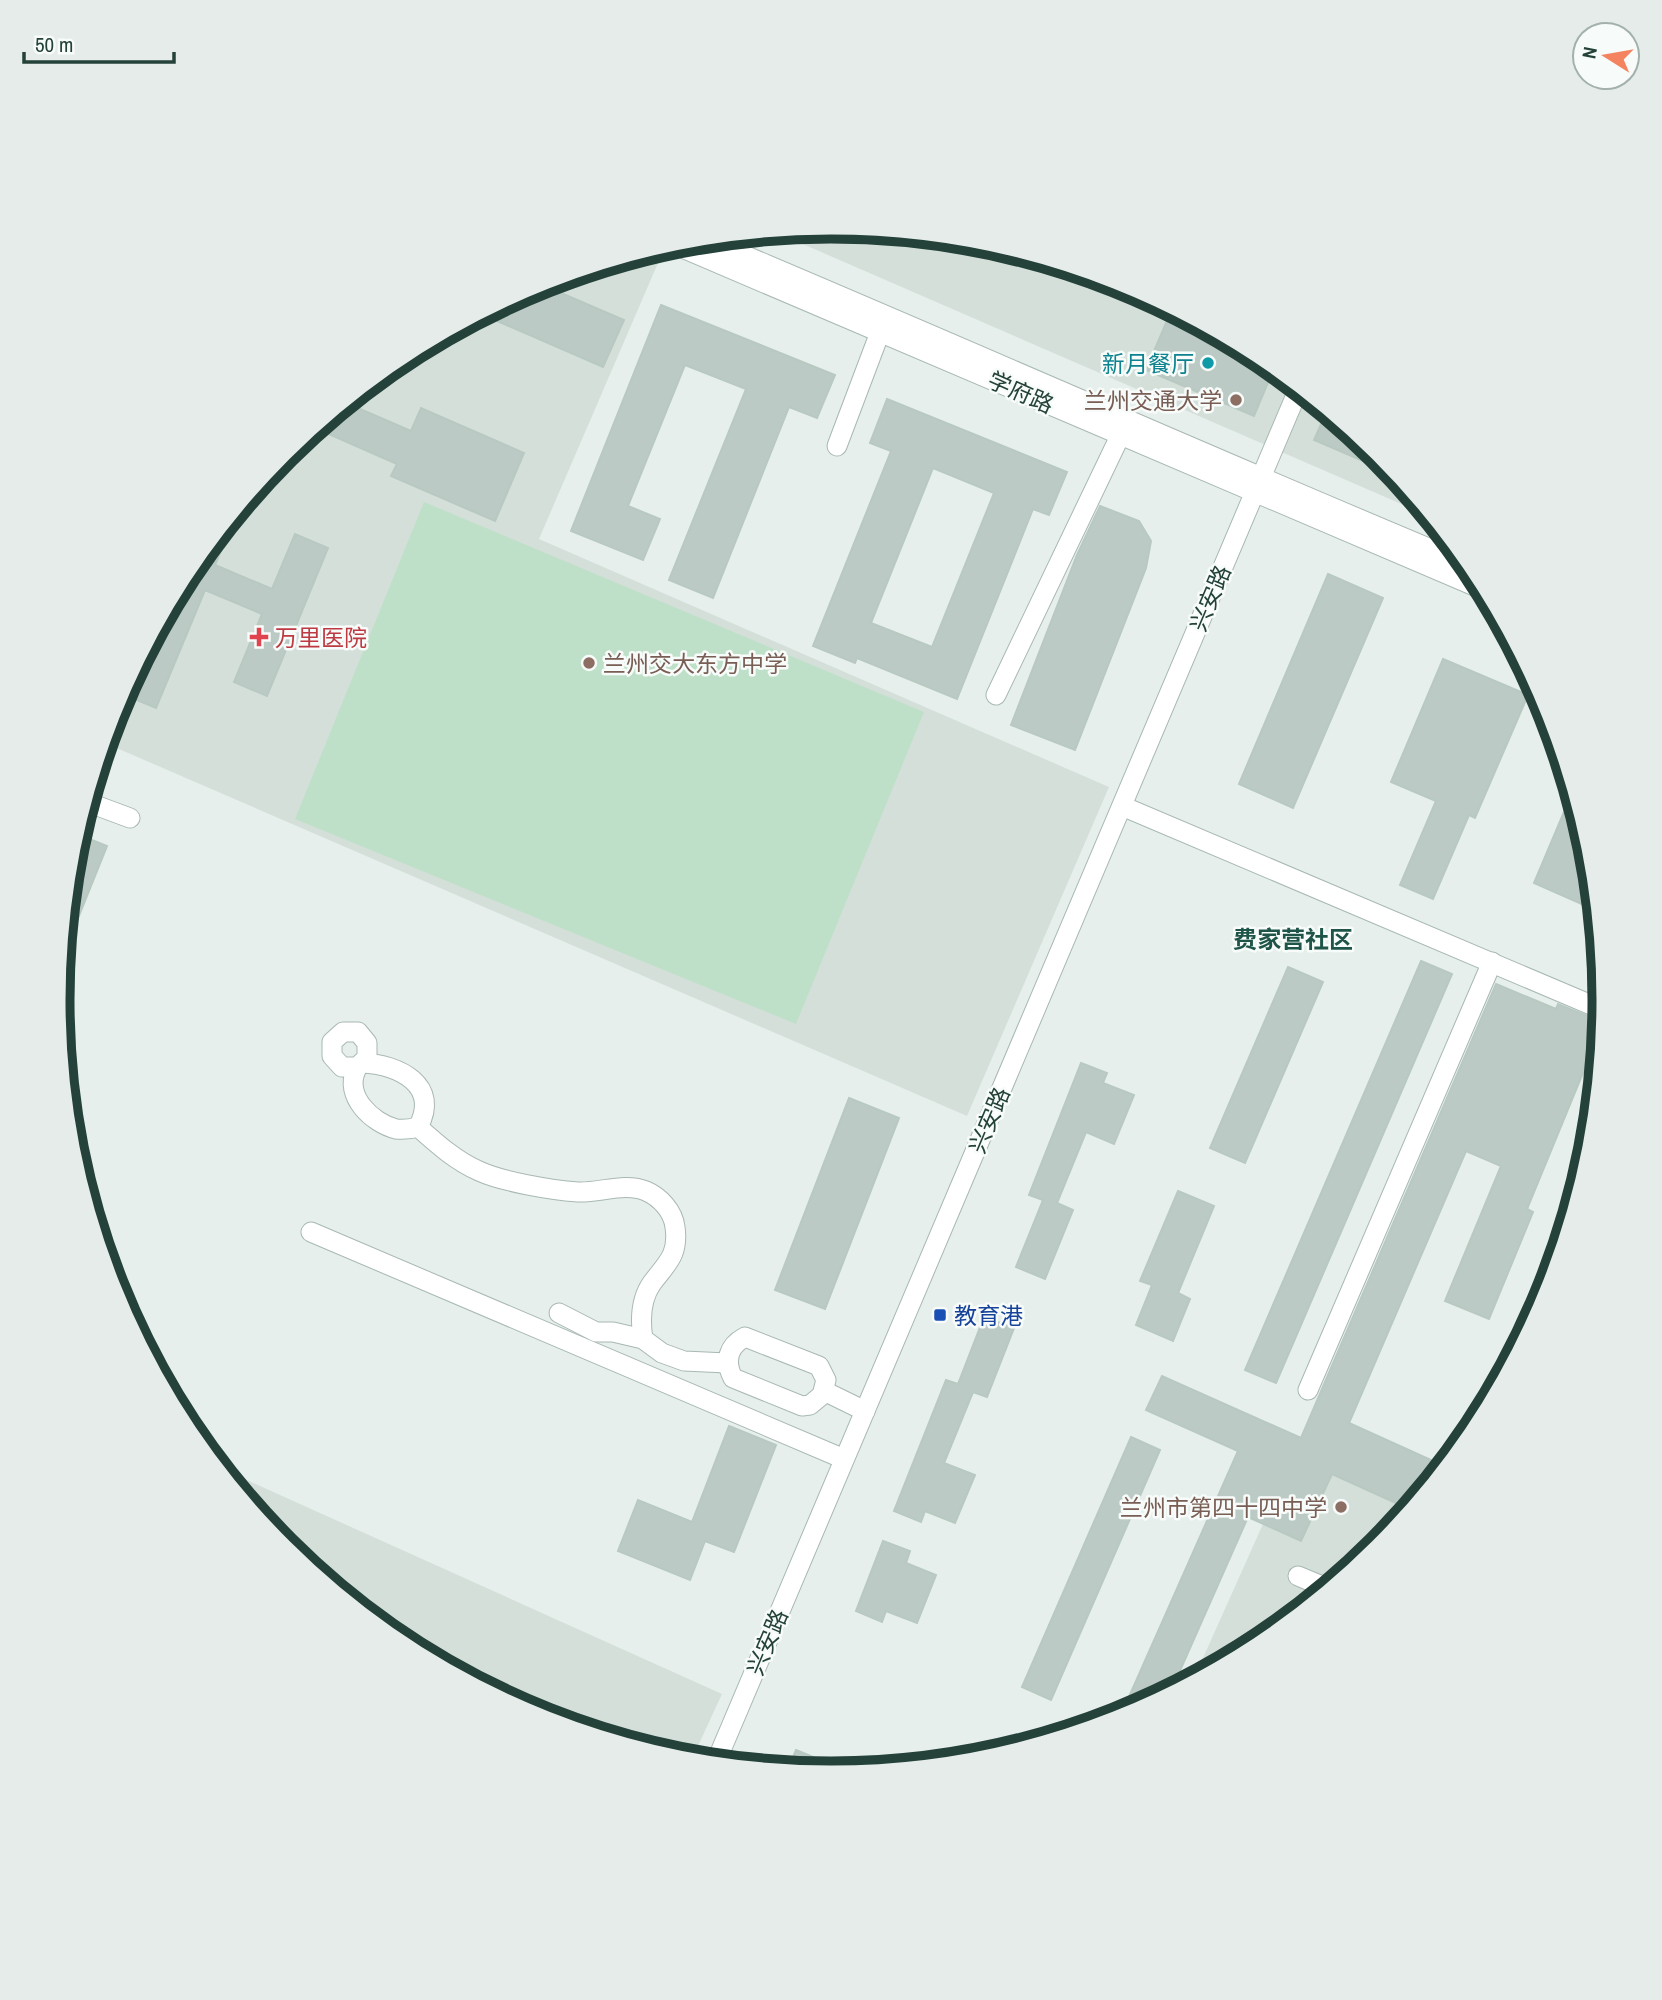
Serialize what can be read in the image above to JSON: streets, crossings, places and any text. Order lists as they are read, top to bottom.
{
  "streets": {
    "street": ["学府路", "兴安路"]
  },
  "crossings": [
    ["学府路", "兴安路"]
  ],
  "districts": ["费家营社区"],
  "places": {
    "other": [
      "新月餐厅",
      "兰州交通大学",
      "兰州交大东方中学",
      "兰州市第四十四中学"
    ],
    "health": ["万里医院"],
    "transit": ["教育港"]
  },
  "scale_bar": "50 m",
  "north": "left"
}
